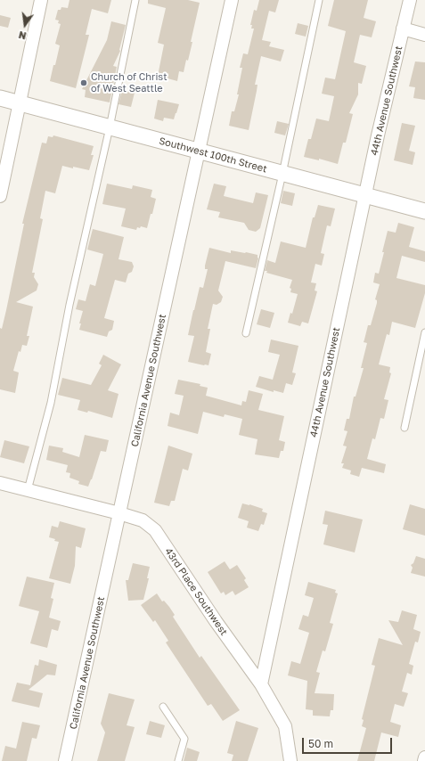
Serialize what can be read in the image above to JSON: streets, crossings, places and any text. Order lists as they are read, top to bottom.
{
  "streets": {
    "street": [
      "44th Avenue Southwest",
      "Southwest 100th Street",
      "California Avenue Southwest",
      "43rd Place Southwest"
    ]
  },
  "crossings": [
    ["44th Avenue Southwest", "Southwest 100th Street"],
    ["44th Avenue Southwest", "43rd Place Southwest"],
    ["Southwest 100th Street", "California Avenue Southwest"],
    ["California Avenue Southwest", "43rd Place Southwest"]
  ],
  "places": ["Church of Christ of West Seattle"],
  "scale_bar": "50 m",
  "north": "bottom"
}
